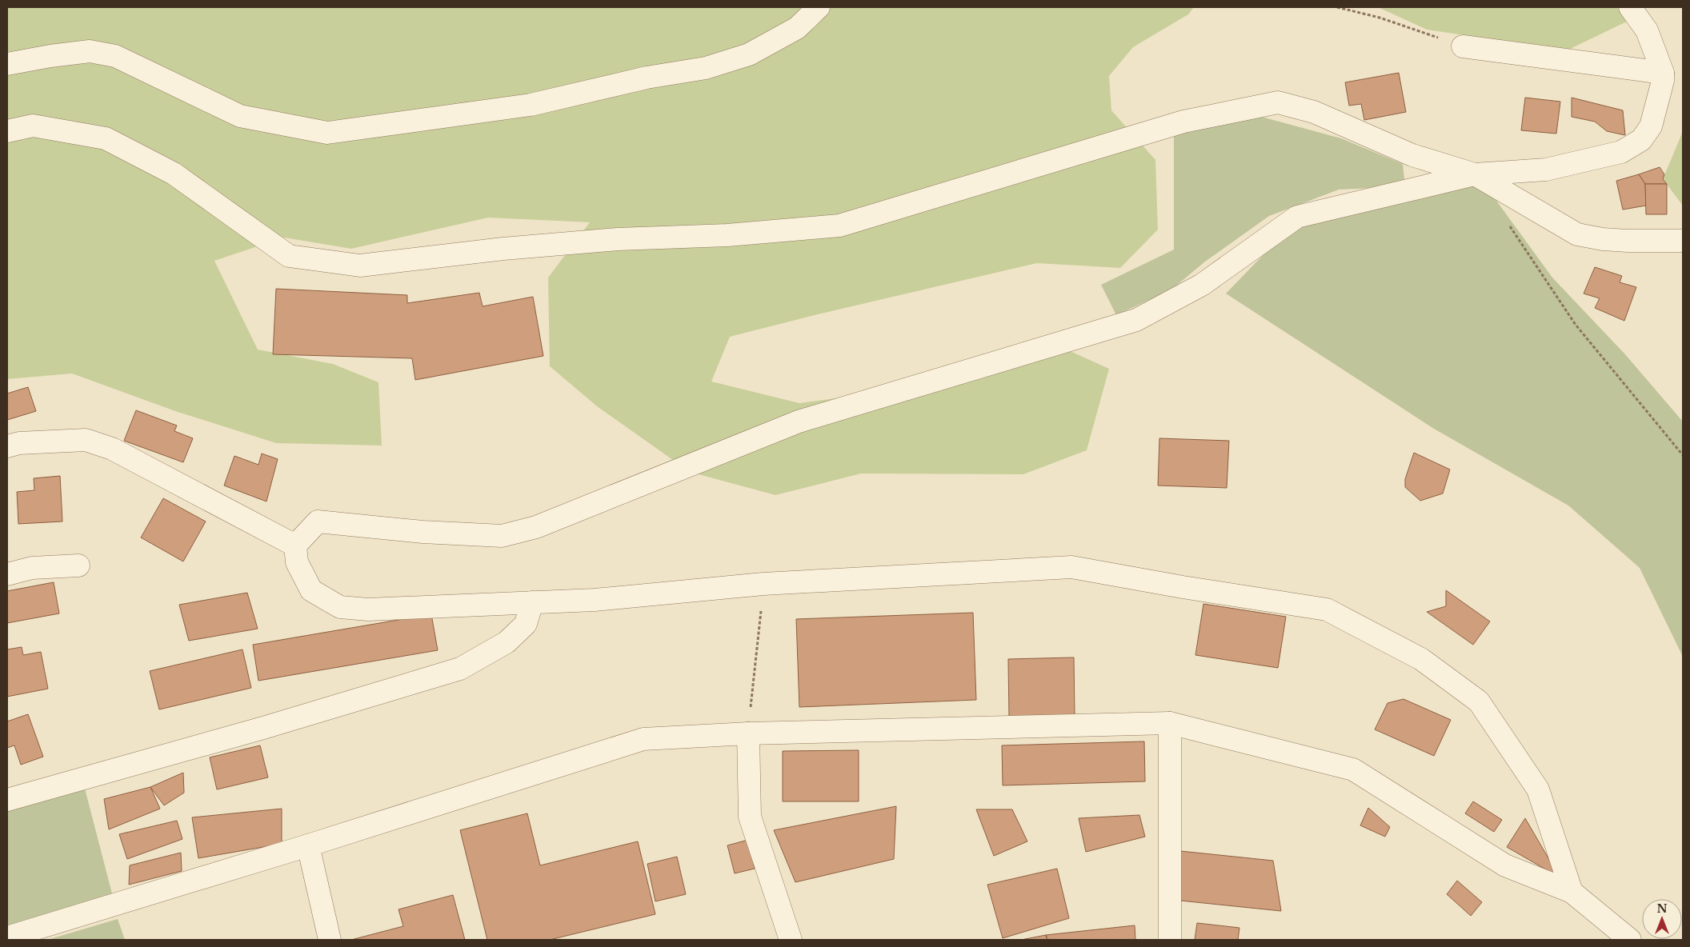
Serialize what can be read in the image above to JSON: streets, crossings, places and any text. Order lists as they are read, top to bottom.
{
  "north": "top"
}
